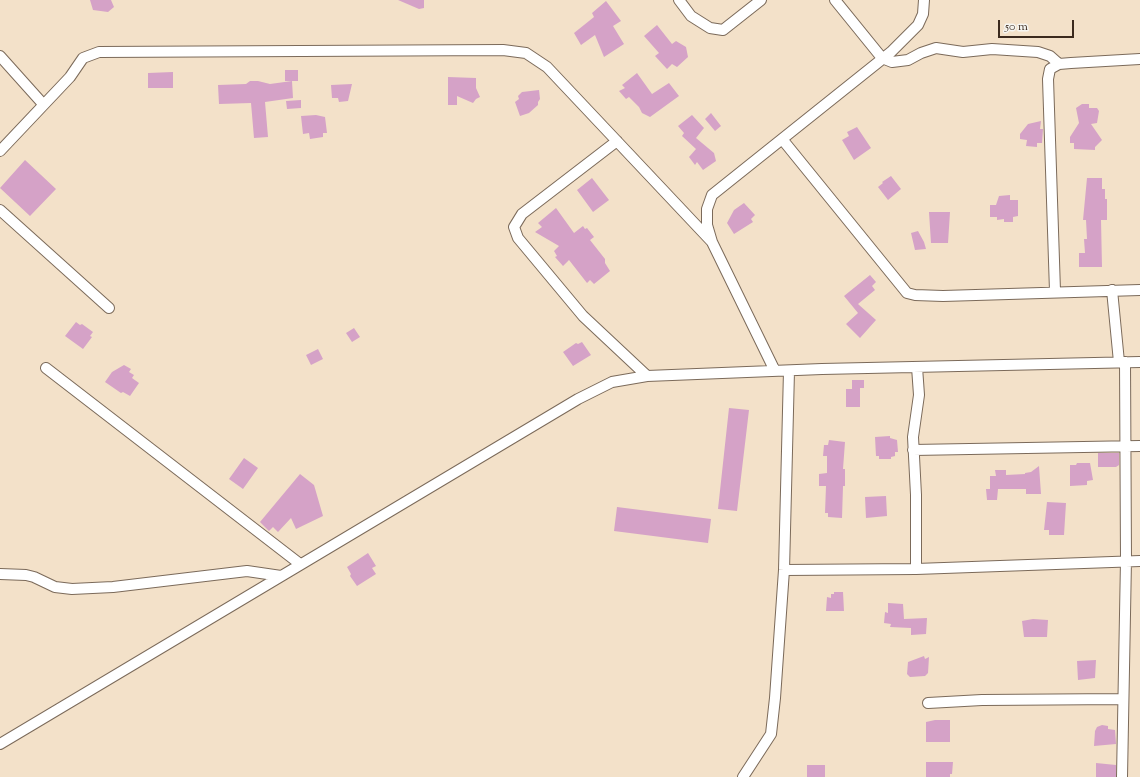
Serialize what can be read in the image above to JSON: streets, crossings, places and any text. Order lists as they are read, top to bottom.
{
  "scale_bar": "50 m"
}
